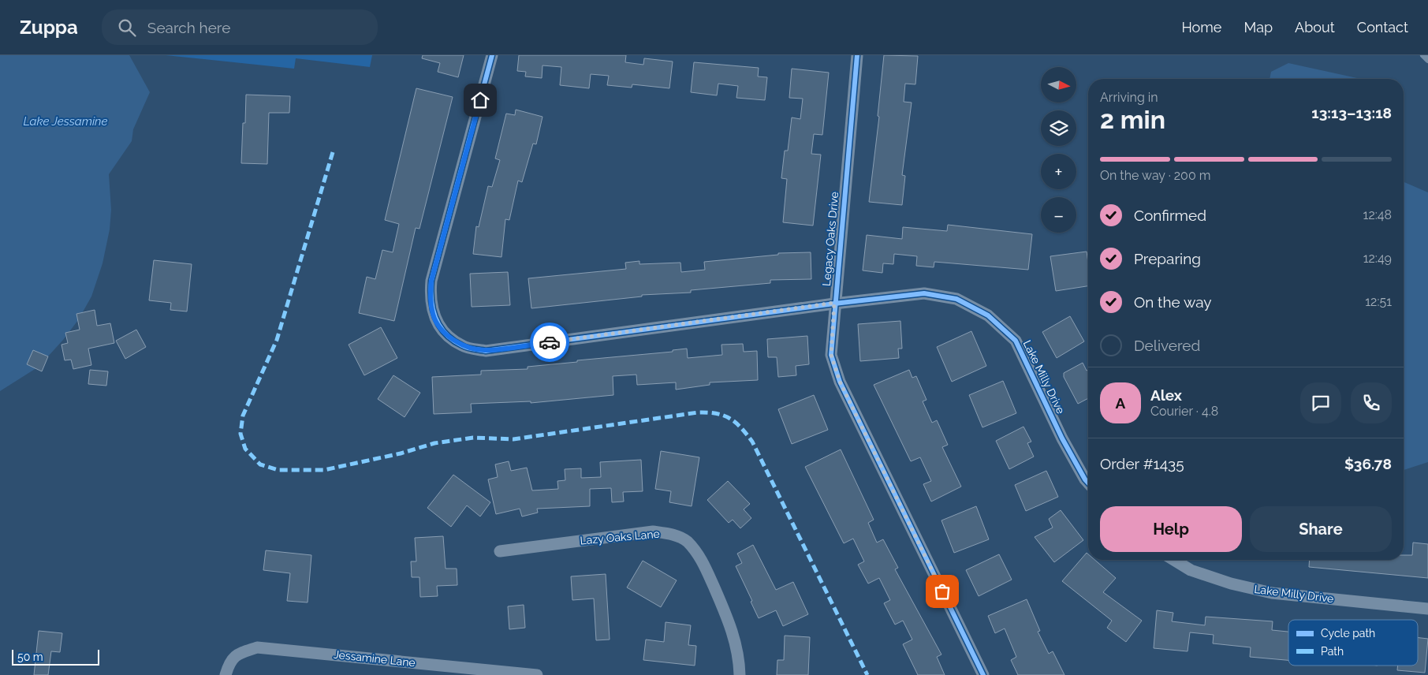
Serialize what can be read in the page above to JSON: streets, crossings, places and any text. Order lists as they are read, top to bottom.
{
  "streets": {
    "street": [
      "Legacy Oaks Drive",
      "Lake Milly Drive",
      "Lazy Oaks Lane",
      "Jessamine Lane"
    ]
  },
  "crossings": [
    ["Legacy Oaks Drive", "Lake Milly Drive"]
  ],
  "water": ["Lake Jessamine"],
  "legend": ["Cycle path", "Path"],
  "scale_bar": "50 m",
  "north": "right",
  "page": {
    "header": "Zuppa",
    "search": "Search here",
    "nav": [
      "Home",
      "Map",
      "About",
      "Contact"
    ],
    "map_buttons": ["+", "−"],
    "heading": ["2 min", "Arriving in", "13:13–13:18"],
    "panel": [
      "Alex",
      "Courier · 4.8",
      "Order #1435",
      "$36.78"
    ],
    "bar": "On the way · 200 m",
    "list": [
      ["Confirmed", "12:48"],
      ["Preparing", "12:49"],
      ["On the way", "12:51"],
      "Delivered"
    ],
    "round": "A",
    "buttons": ["Help", "Share"],
    "scale": "50 m"
  }
}
